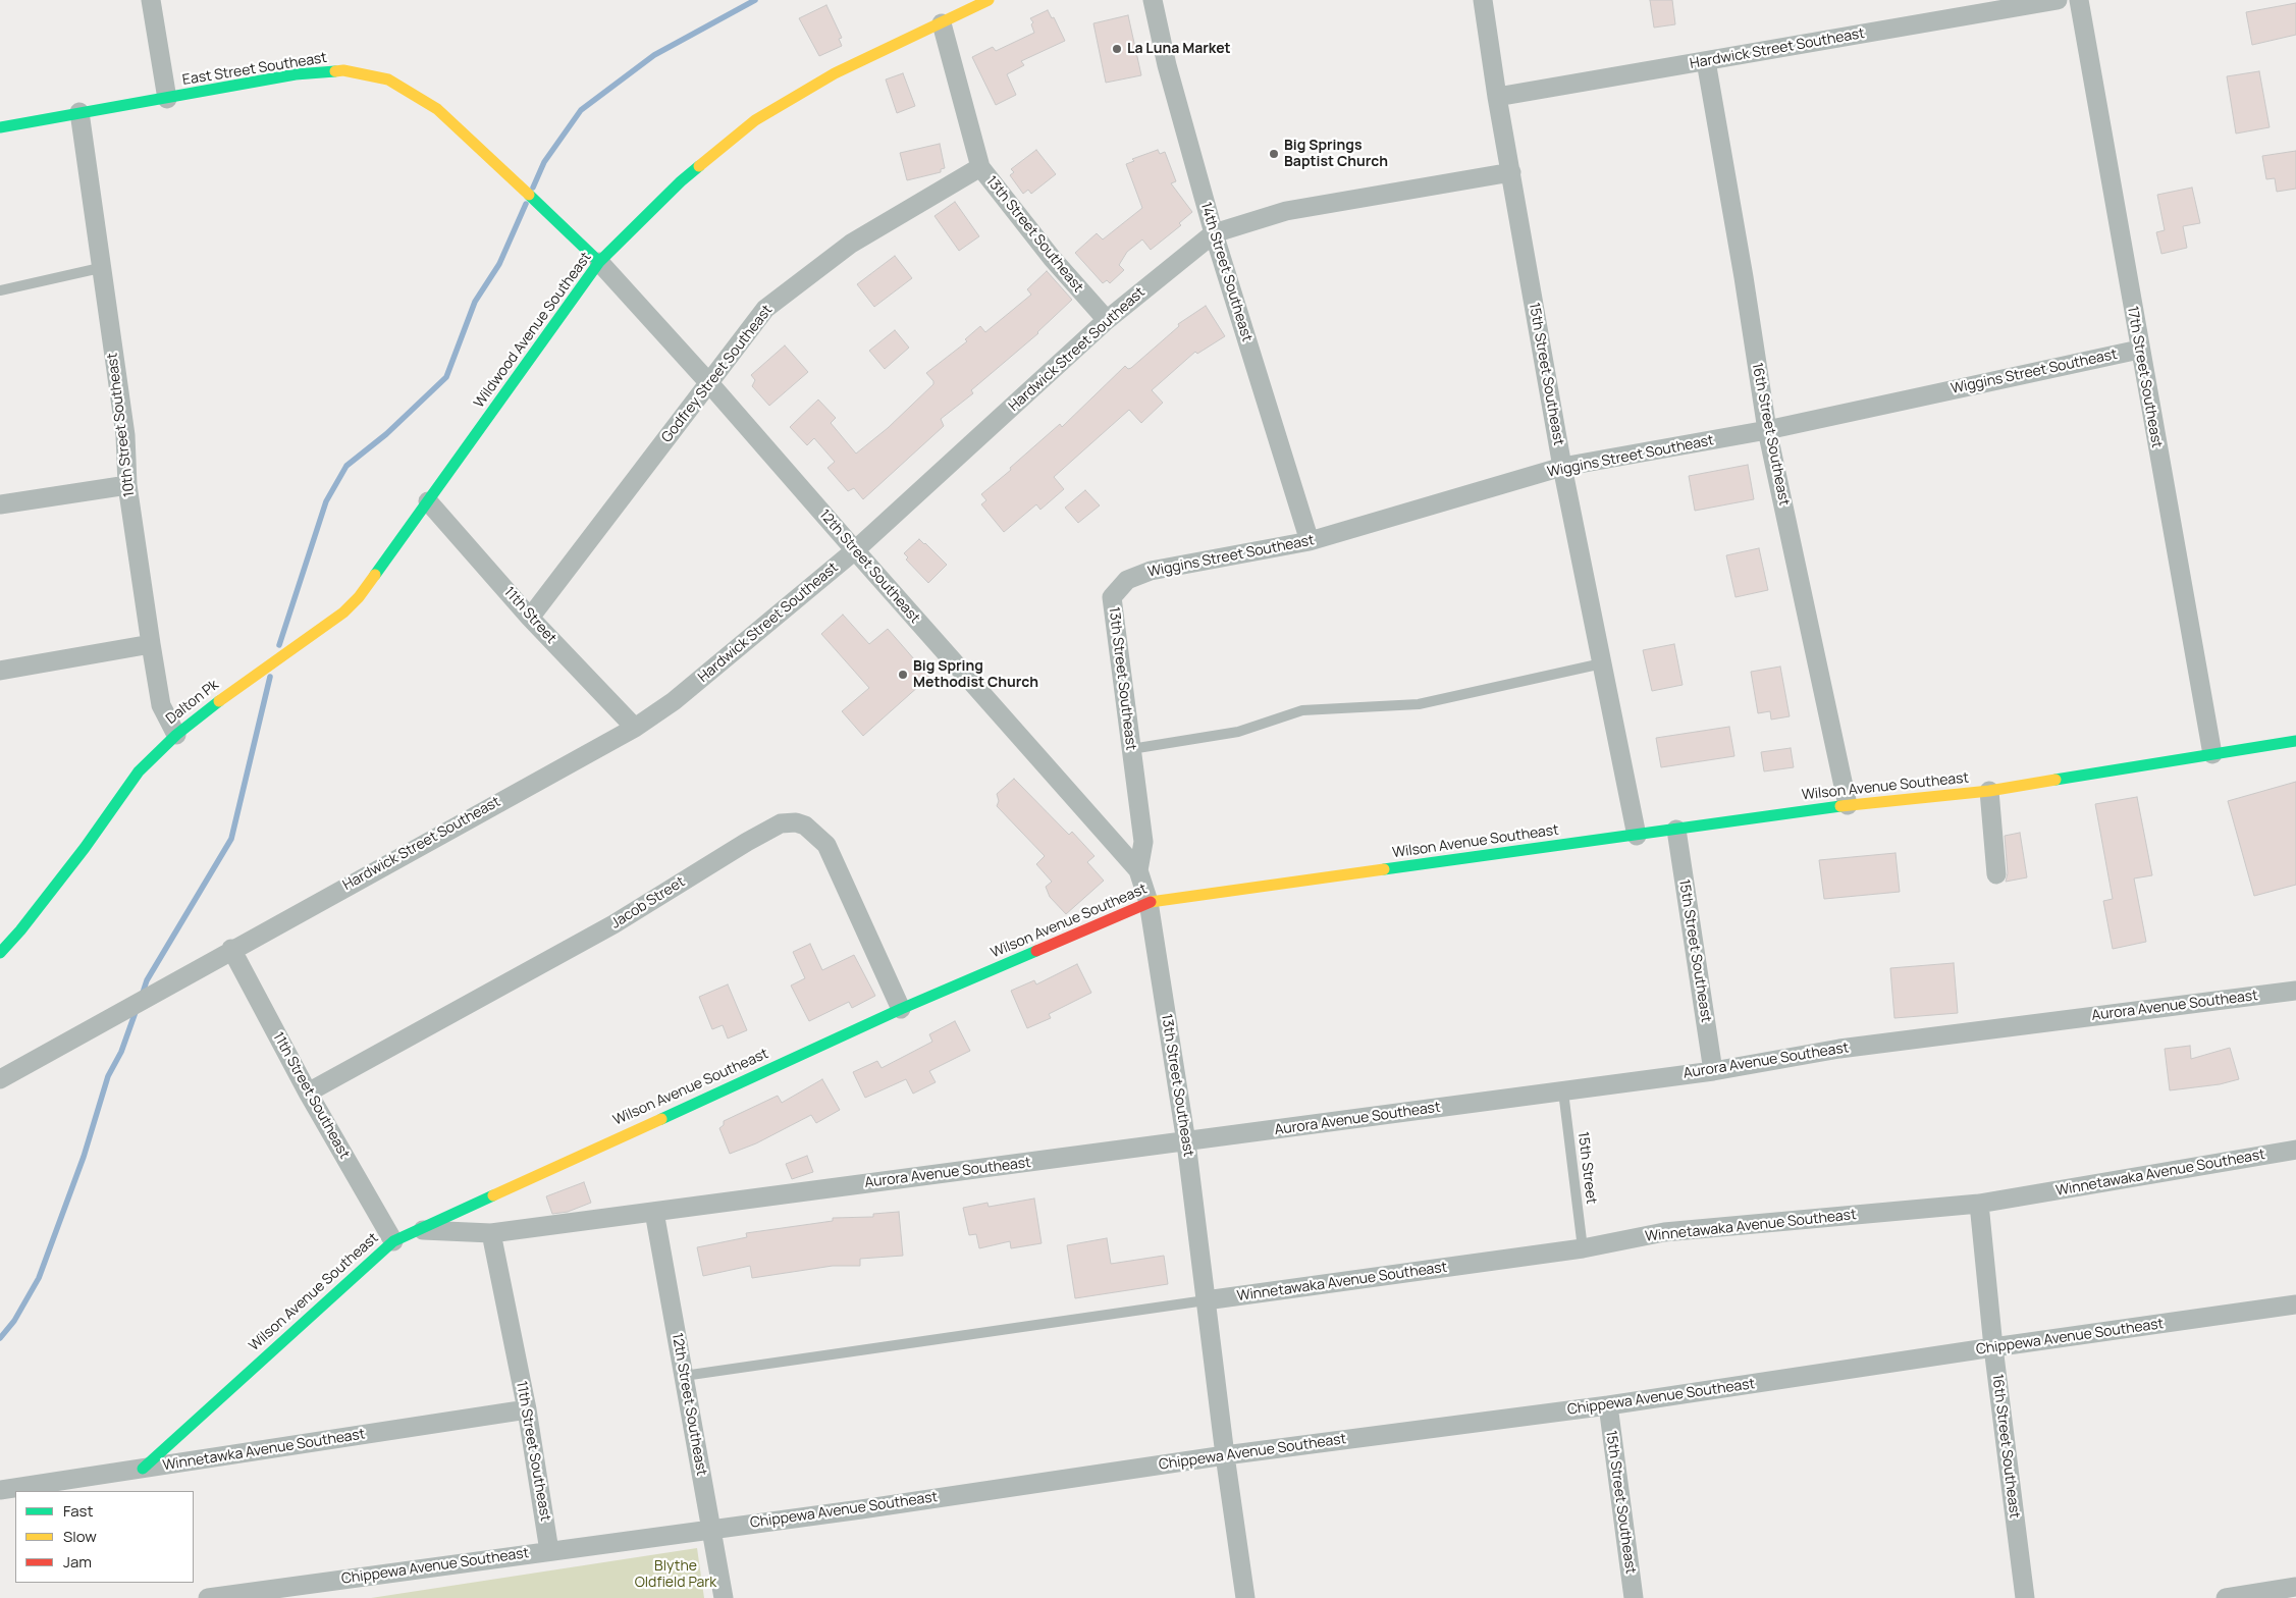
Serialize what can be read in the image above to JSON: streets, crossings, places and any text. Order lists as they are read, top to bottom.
{
  "streets": {
    "street": [
      "Hardwick Street Southeast",
      "East Street Southeast",
      "13th Street Southeast",
      "14th Street Southeast",
      "Wildwood Avenue Southeast",
      "Wiggins Street Southeast",
      "Godfrey Street Southeast",
      "15th Street Southeast",
      "17th Street Southeast",
      "10th Street Southeast",
      "16th Street Southeast",
      "12th Street Southeast",
      "11th Street",
      "Dalton Pk",
      "Wilson Avenue Southeast",
      "Jacob Street",
      "Aurora Avenue Southeast",
      "11th Street Southeast",
      "Winnetawaka Avenue Southeast",
      "Chippewa Avenue Southeast",
      "Winnetawka Avenue Southeast"
    ],
    "lane": ["15th Street"]
  },
  "crossings": [
    ["Hardwick Street Southeast", "13th Street Southeast"],
    ["Hardwick Street Southeast", "14th Street Southeast"],
    ["Hardwick Street Southeast", "15th Street Southeast"],
    ["Hardwick Street Southeast", "16th Street Southeast"],
    ["Hardwick Street Southeast", "12th Street Southeast"],
    ["Hardwick Street Southeast", "11th Street"],
    ["Hardwick Street Southeast", "11th Street Southeast"],
    ["East Street Southeast", "Wildwood Avenue Southeast"],
    ["East Street Southeast", "10th Street Southeast"],
    ["East Street Southeast", "12th Street Southeast"],
    ["13th Street Southeast", "Wildwood Avenue Southeast"],
    ["13th Street Southeast", "Wiggins Street Southeast"],
    ["13th Street Southeast", "Godfrey Street Southeast"],
    ["13th Street Southeast", "12th Street Southeast"],
    ["13th Street Southeast", "Wilson Avenue Southeast"],
    ["13th Street Southeast", "Aurora Avenue Southeast"],
    ["13th Street Southeast", "Winnetawaka Avenue Southeast"],
    ["13th Street Southeast", "Chippewa Avenue Southeast"],
    ["14th Street Southeast", "Wiggins Street Southeast"],
    ["Wildwood Avenue Southeast", "12th Street Southeast"],
    ["Wildwood Avenue Southeast", "11th Street"],
    ["Wildwood Avenue Southeast", "Dalton Pk"],
    ["Wiggins Street Southeast", "15th Street Southeast"],
    ["Wiggins Street Southeast", "17th Street Southeast"],
    ["Wiggins Street Southeast", "16th Street Southeast"],
    ["Godfrey Street Southeast", "12th Street Southeast"],
    ["Godfrey Street Southeast", "11th Street"],
    ["15th Street Southeast", "Wilson Avenue Southeast"],
    ["15th Street Southeast", "Aurora Avenue Southeast"],
    ["15th Street Southeast", "Chippewa Avenue Southeast"],
    ["17th Street Southeast", "Wilson Avenue Southeast"],
    ["10th Street Southeast", "Dalton Pk"],
    ["16th Street Southeast", "Wilson Avenue Southeast"],
    ["16th Street Southeast", "Winnetawaka Avenue Southeast"],
    ["16th Street Southeast", "Chippewa Avenue Southeast"],
    ["12th Street Southeast", "Aurora Avenue Southeast"],
    ["12th Street Southeast", "Chippewa Avenue Southeast"],
    ["11th Street", "Dalton Pk"],
    ["Wilson Avenue Southeast", "Jacob Street"],
    ["Wilson Avenue Southeast", "Aurora Avenue Southeast"],
    ["Wilson Avenue Southeast", "11th Street Southeast"],
    ["Wilson Avenue Southeast", "Winnetawka Avenue Southeast"],
    ["Jacob Street", "11th Street Southeast"],
    ["Aurora Avenue Southeast", "11th Street Southeast"],
    ["Aurora Avenue Southeast", "15th Street"],
    ["11th Street Southeast", "Chippewa Avenue Southeast"],
    ["11th Street Southeast", "Winnetawka Avenue Southeast"],
    ["15th Street", "Winnetawaka Avenue Southeast"]
  ],
  "parks": ["Blythe Oldfield Park"],
  "places": ["La Luna Market", "Big Springs Baptist Church", "Big Spring Methodist Church"],
  "legend": ["Fast", "Slow", "Jam"]
}
